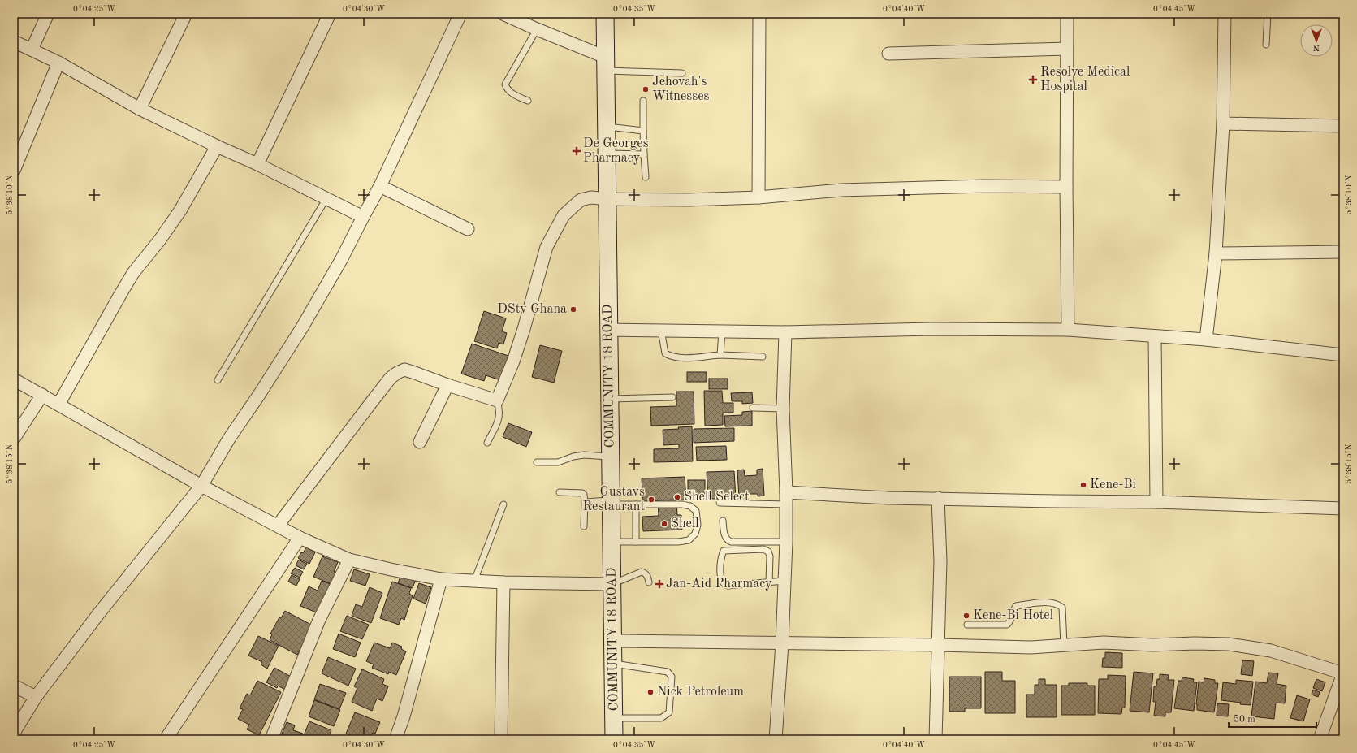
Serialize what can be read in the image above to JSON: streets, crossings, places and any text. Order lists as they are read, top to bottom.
{
  "streets": {
    "main road": ["COMMUNITY 18 ROAD"]
  },
  "places": {
    "health": ["Resolve Medical Hospital", "De Georges Pharmacy", "Jan-Aid Pharmacy"],
    "other": [
      "Jehovah's Witnesses",
      "DStv Ghana",
      "Kene-Bi",
      "Shell Select",
      "Gustavs Restaurant",
      "Shell",
      "Kene-Bi Hotel",
      "Nick Petroleum"
    ]
  },
  "scale_bar": "50 m",
  "north": "bottom",
  "coordinates": [
    "0°04'25\"W",
    "0°04'30\"W",
    "0°04'35\"W",
    "0°04'40\"W",
    "0°04'45\"W",
    "5°38'10\"N",
    "5°38'15\"N"
  ]
}
